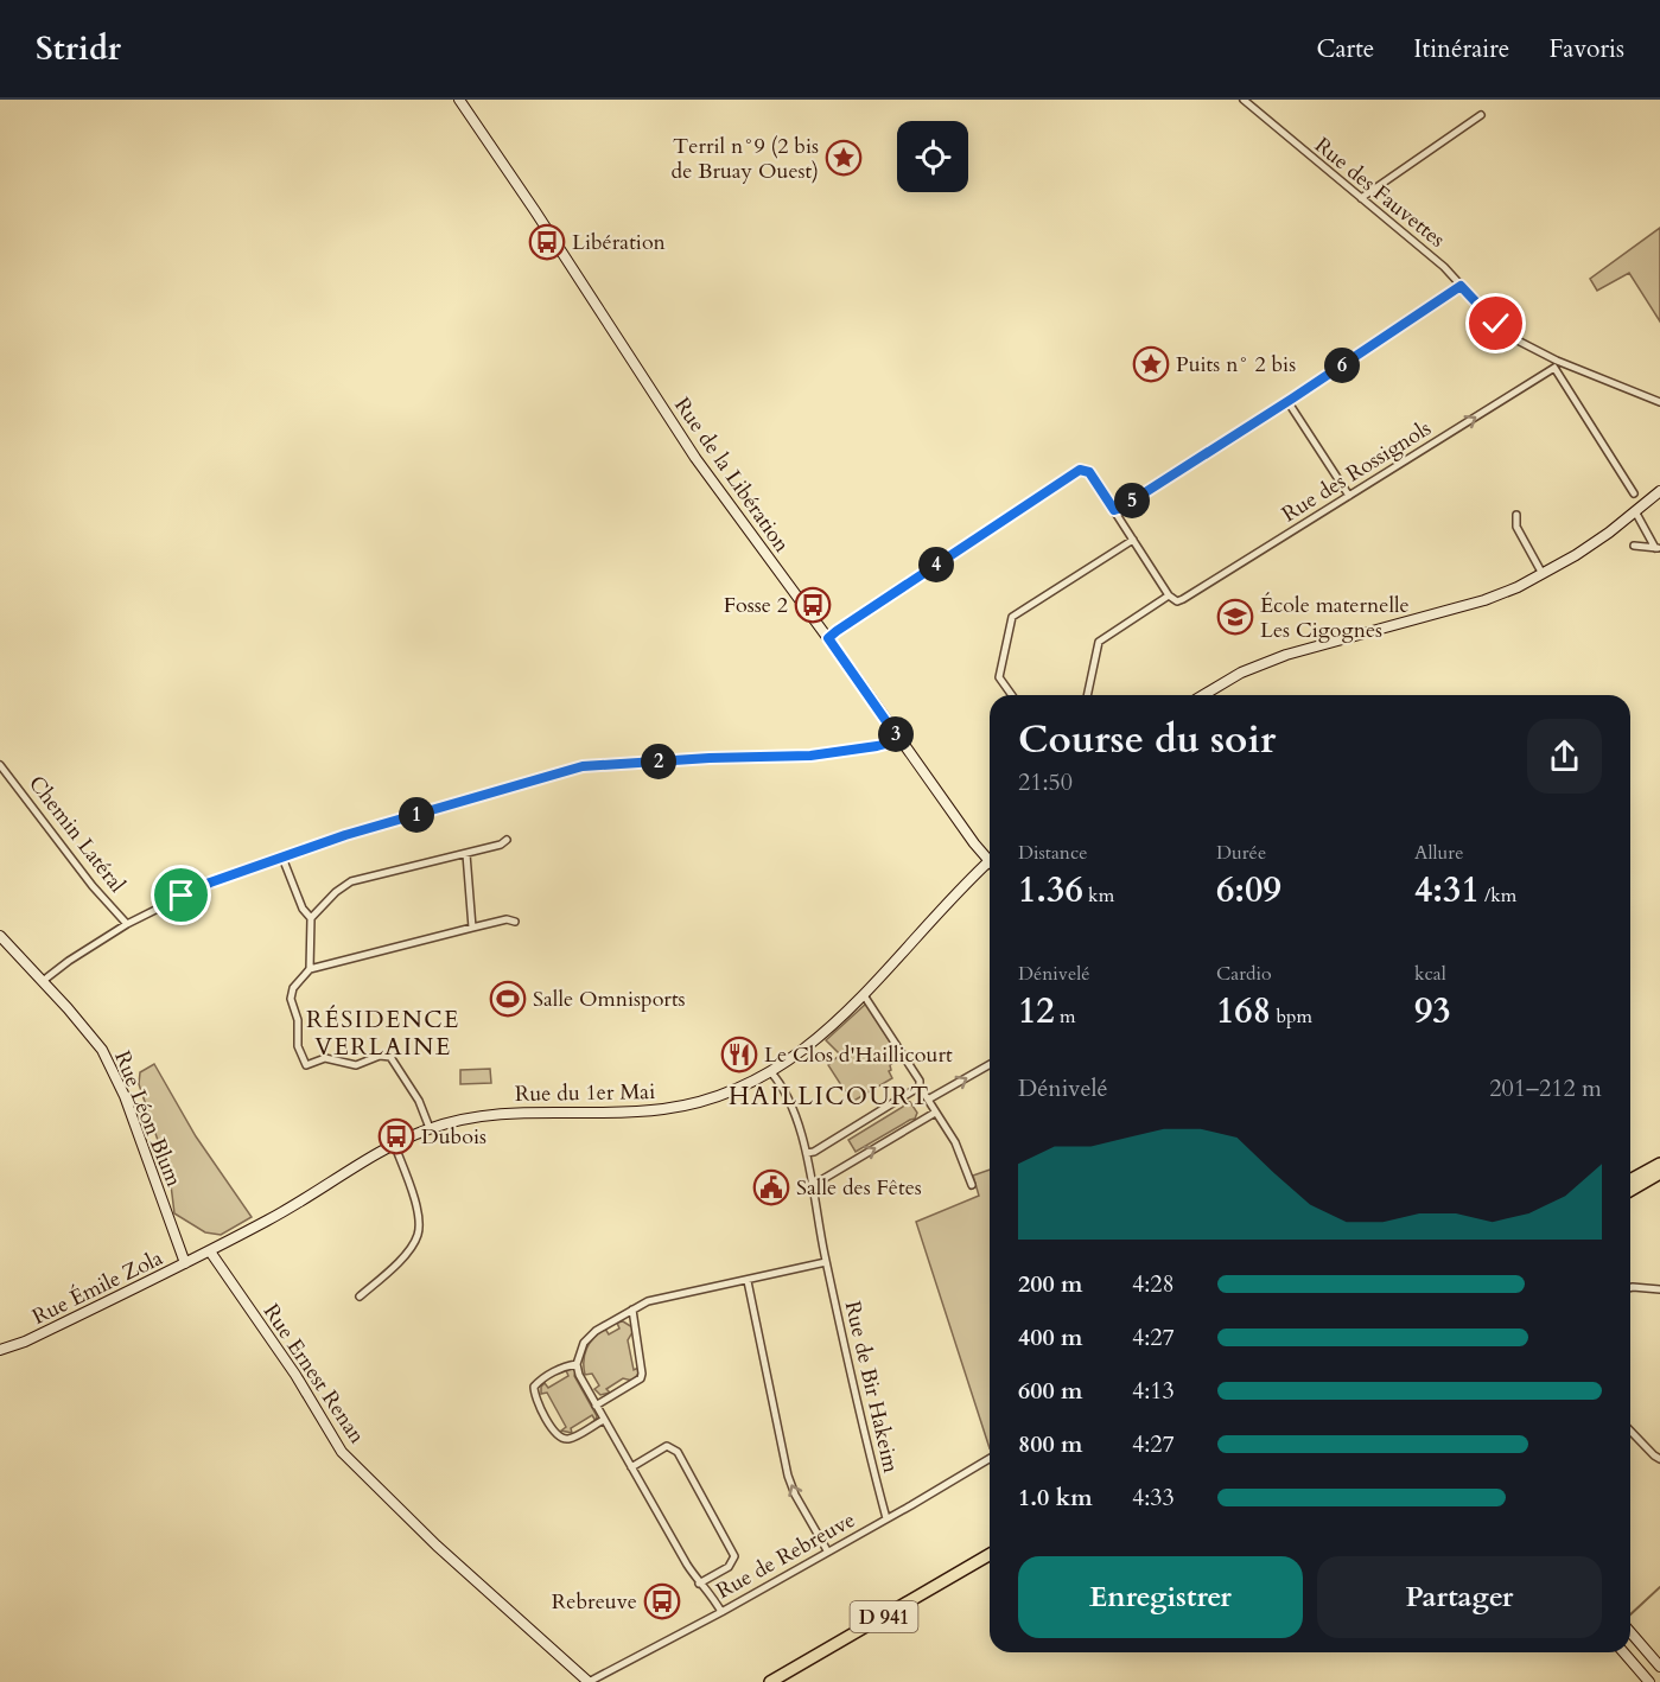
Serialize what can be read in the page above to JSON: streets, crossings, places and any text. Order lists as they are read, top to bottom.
{
  "streets": {
    "main road": ["D 941"],
    "street": [
      "Rue des Fauvettes",
      "Rue des Rossignols",
      "Rue de la Libération",
      "Chemin Latéral",
      "Rue du 1er Mai",
      "Rue Léon Blum",
      "Rue Émile Zola",
      "Rue Ernest Renan",
      "Rue de Bir Hakeim",
      "Rue de Rebreuve"
    ]
  },
  "crossings": [
    ["Rue des Fauvettes", "Rue des Rossignols"],
    ["Rue de la Libération", "Rue du 1er Mai"],
    ["Rue du 1er Mai", "Rue Émile Zola"],
    ["Rue du 1er Mai", "Rue Ernest Renan"],
    ["Rue du 1er Mai", "Rue de Bir Hakeim"],
    ["Rue Léon Blum", "Rue Émile Zola"],
    ["Rue Émile Zola", "Rue Ernest Renan"],
    ["Rue Ernest Renan", "Rue de Rebreuve"],
    ["Rue de Bir Hakeim", "Rue de Rebreuve"]
  ],
  "one_way": ["Rue des Rossignols"],
  "districts": ["RÉSIDENCE VERLAINE", "HAILLICOURT"],
  "places": {
    "place": ["Terril n°9 (2 bis de Bruay Ouest)", "Puits n° 2 bis"],
    "bus stop": [
      "Libération",
      "Fosse 2",
      "Dubois",
      "Rebreuve"
    ],
    "school or university": ["École maternelle Les Cigognes"],
    "sports": ["Salle Omnisports"],
    "restaurant": ["Le Clos d'Haillicourt"],
    "public building": ["Salle des Fêtes"]
  },
  "page": {
    "header": "Stridr",
    "nav": ["Carte", "Itinéraire", "Favoris"],
    "pins": [
      "6",
      "5",
      "4",
      "3",
      "2",
      "1"
    ],
    "heading": ["Course du soir", "21:50"],
    "stats": [
      ["Distance", "1.36 km"],
      ["Durée", "6:09"],
      ["Allure", "4:31 /km"],
      ["Dénivelé", "12 m"],
      ["Cardio", "168 bpm"],
      ["kcal", "93"]
    ],
    "chart": ["Dénivelé", "201–212 m"],
    "list": [
      {
        "name": "200 m",
        "note": "4:28"
      },
      {
        "name": "400 m",
        "note": "4:27"
      },
      {
        "name": "600 m",
        "note": "4:13"
      },
      {
        "name": "800 m",
        "note": "4:27"
      },
      {
        "name": "1.0 km",
        "note": "4:33"
      }
    ],
    "buttons": ["Enregistrer", "Partager"]
  }
}
